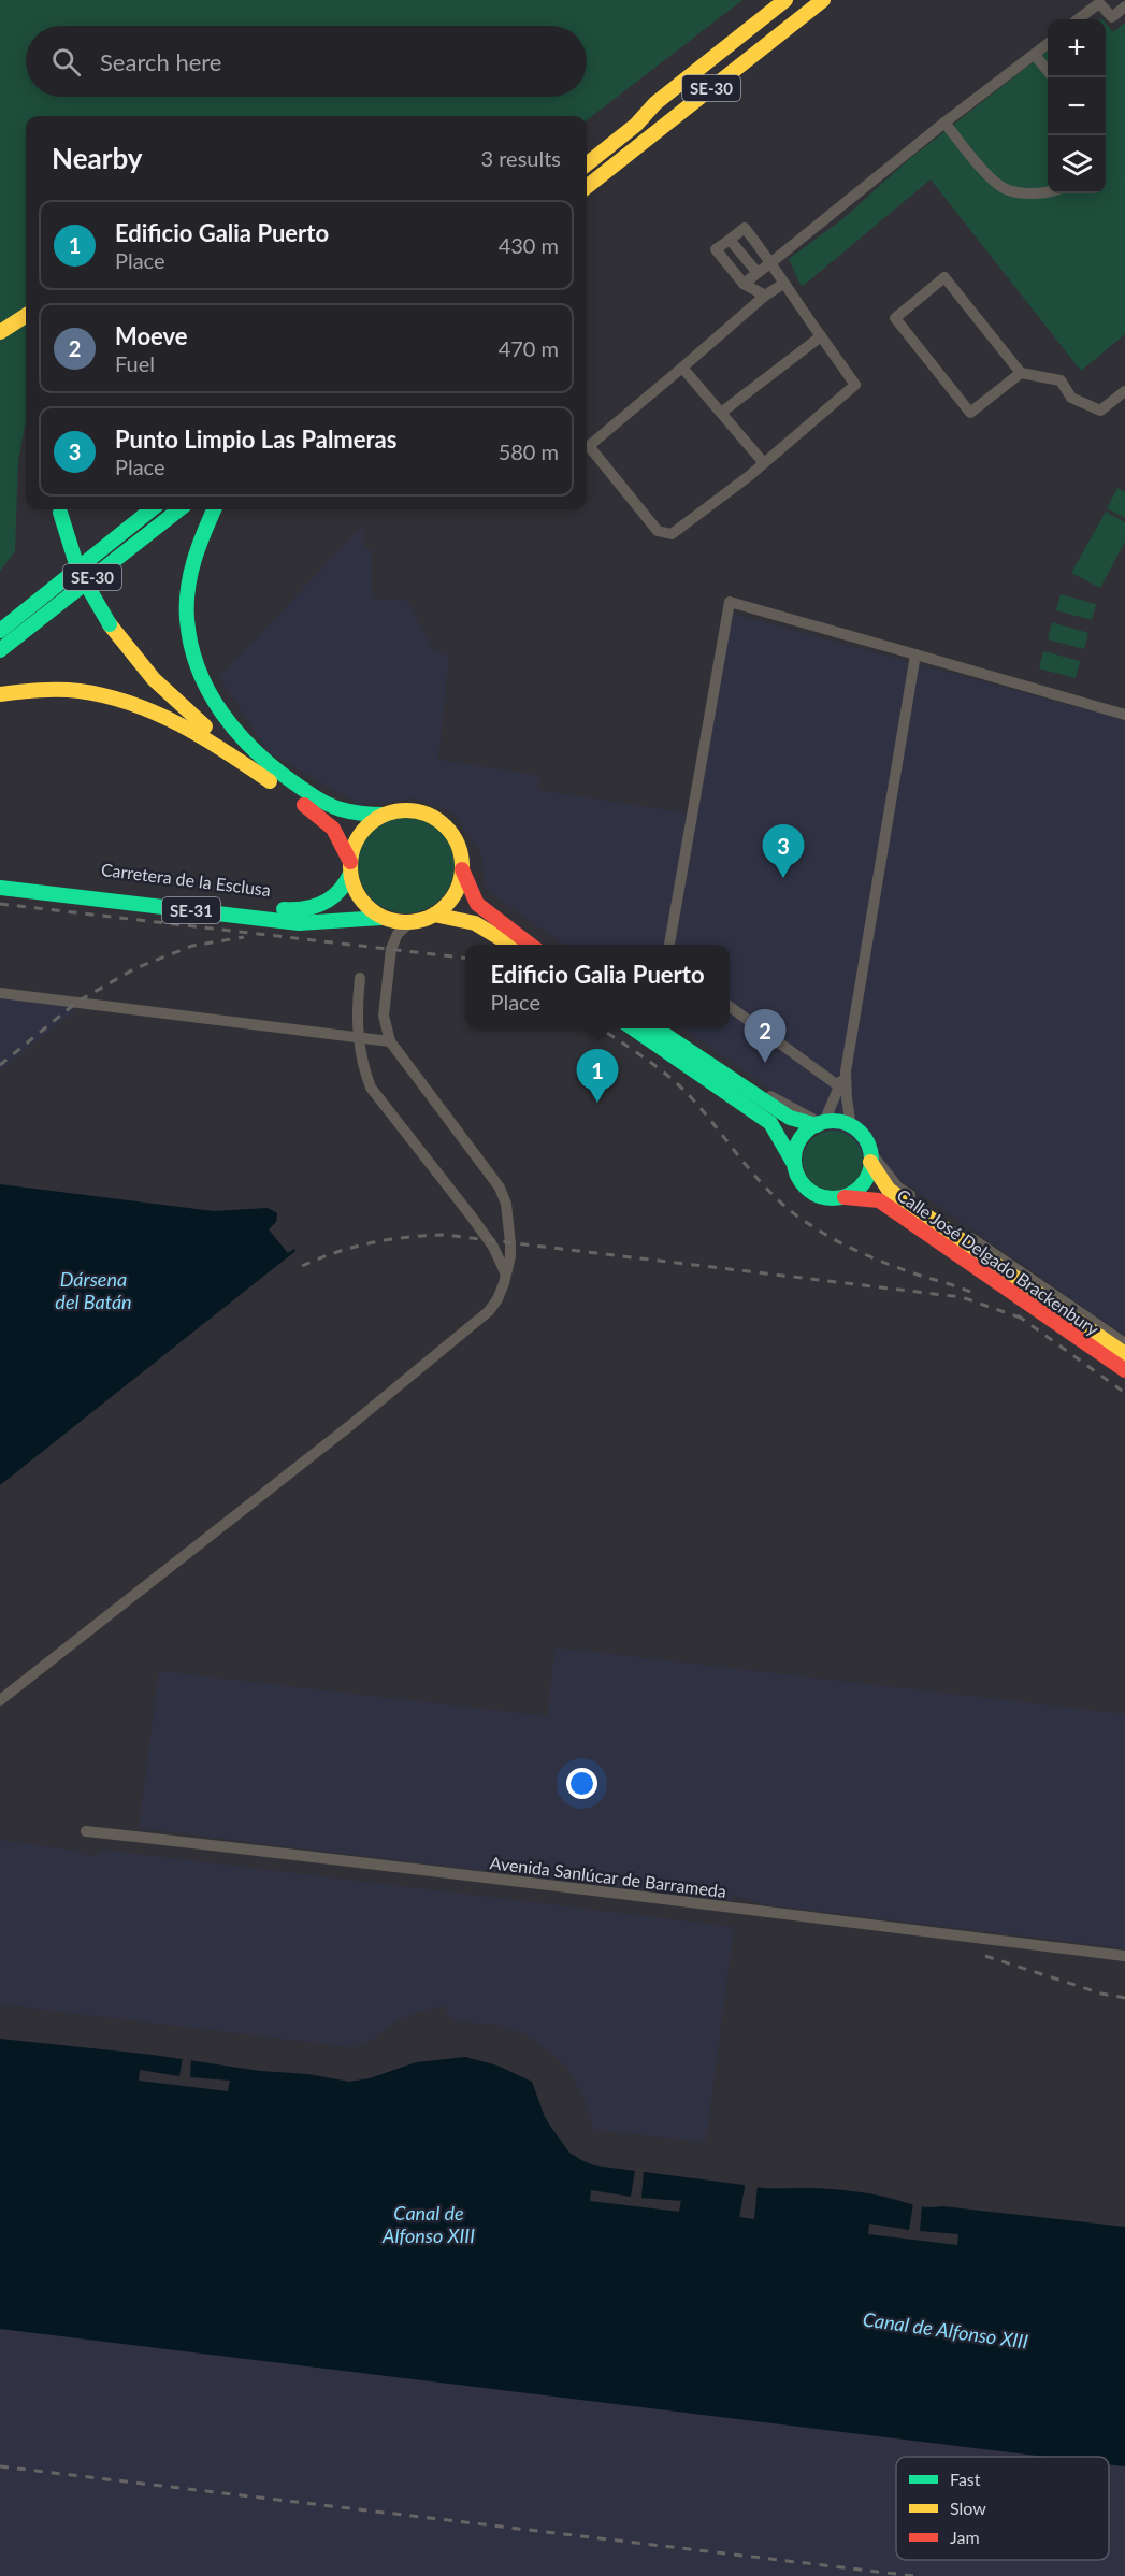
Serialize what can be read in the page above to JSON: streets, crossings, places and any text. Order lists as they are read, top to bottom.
{
  "streets": {
    "main road": [
      "SE-30",
      "Carretera de la Esclusa",
      "SE-31",
      "Calle José Delgado Brackenbury"
    ],
    "street": ["Avenida Sanlúcar de Barrameda"]
  },
  "water": ["Dársena del Batán", "Canal de Alfonso XIII"],
  "legend": ["Fast", "Slow", "Jam"],
  "page": {
    "map_buttons": ["+", "−"],
    "search": "Search here",
    "heading": ["Nearby", "3 results"],
    "list": [
      {
        "mark": "1",
        "name": "Edificio Galia Puerto",
        "note": "Place",
        "value": "430 m"
      },
      {
        "mark": "2",
        "name": "Moeve",
        "note": "Fuel",
        "value": "470 m"
      },
      {
        "mark": "3",
        "name": "Punto Limpio Las Palmeras",
        "note": "Place",
        "value": "580 m"
      }
    ],
    "pins": ["3", "2", "1"],
    "popup": ["Edificio Galia Puerto", "Place"]
  }
}
